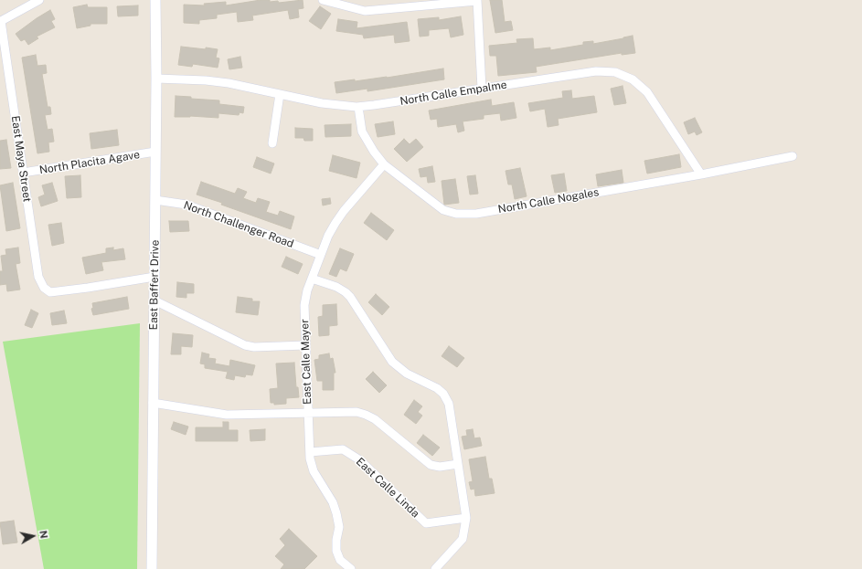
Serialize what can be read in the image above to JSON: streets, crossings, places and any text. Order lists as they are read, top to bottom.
{
  "streets": {
    "street": [
      "North Calle Empalme",
      "East Maya Street",
      "North Placita Agave",
      "North Calle Nogales",
      "North Challenger Road",
      "East Baffert Drive",
      "East Calle Mayer",
      "East Calle Linda"
    ]
  },
  "crossings": [
    ["North Calle Empalme", "North Calle Nogales"],
    ["North Calle Empalme", "East Baffert Drive"],
    ["East Maya Street", "North Placita Agave"],
    ["East Maya Street", "East Baffert Drive"],
    ["North Placita Agave", "East Baffert Drive"],
    ["North Calle Nogales", "East Calle Mayer"],
    ["North Challenger Road", "East Baffert Drive"],
    ["North Challenger Road", "East Calle Mayer"],
    ["East Calle Mayer", "East Calle Linda"]
  ],
  "north": "right"
}
